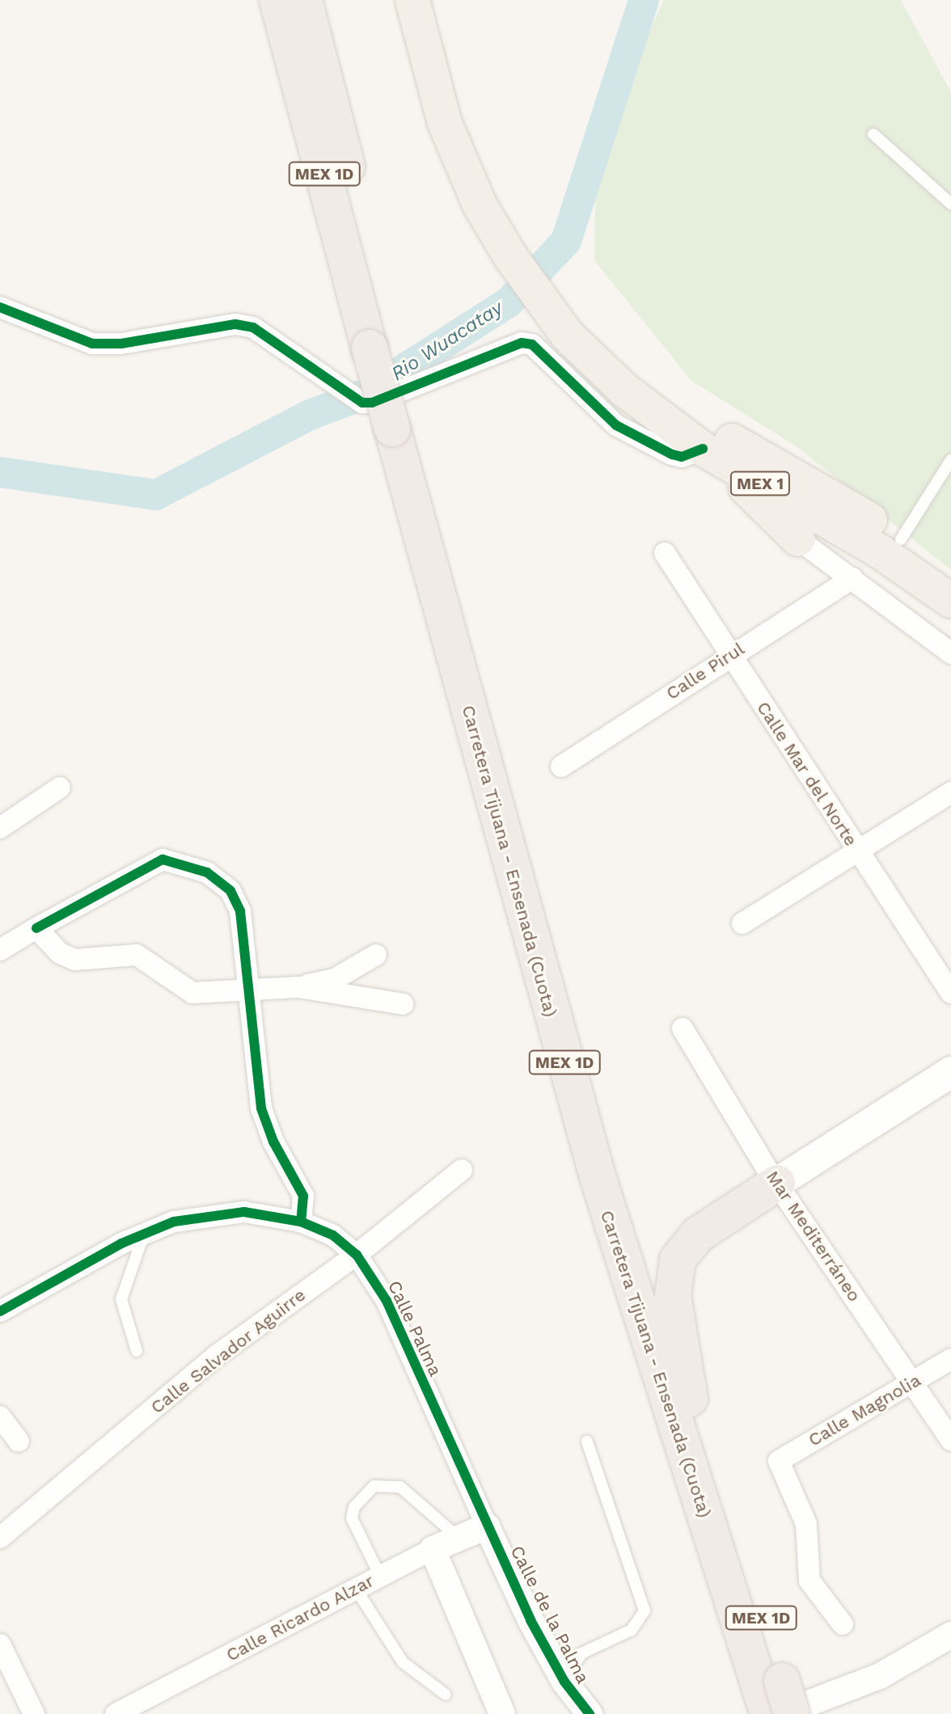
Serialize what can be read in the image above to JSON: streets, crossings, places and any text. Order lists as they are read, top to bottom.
{
  "streets": {
    "highway": ["MEX 1D", "Carretera Tijuana - Ensenada (Cuota)"],
    "main road": ["MEX 1"],
    "street": [
      "Calle Pirul",
      "Calle Mar del Norte",
      "Mar Mediterráneo",
      "Calle Palma",
      "Calle Salvador Aguirre",
      "Calle Magnolia",
      "Calle de la Palma",
      "Calle Ricardo Alzar"
    ]
  },
  "crossings": [
    ["Calle Pirul", "Calle Mar del Norte"],
    ["Mar Mediterráneo", "Calle Magnolia"],
    ["Calle Palma", "Calle Salvador Aguirre"],
    ["Calle Palma", "Calle de la Palma"],
    ["Calle Palma", "Calle Ricardo Alzar"],
    ["Calle de la Palma", "Calle Ricardo Alzar"]
  ],
  "water": ["Rio Wuacatay"]
}
